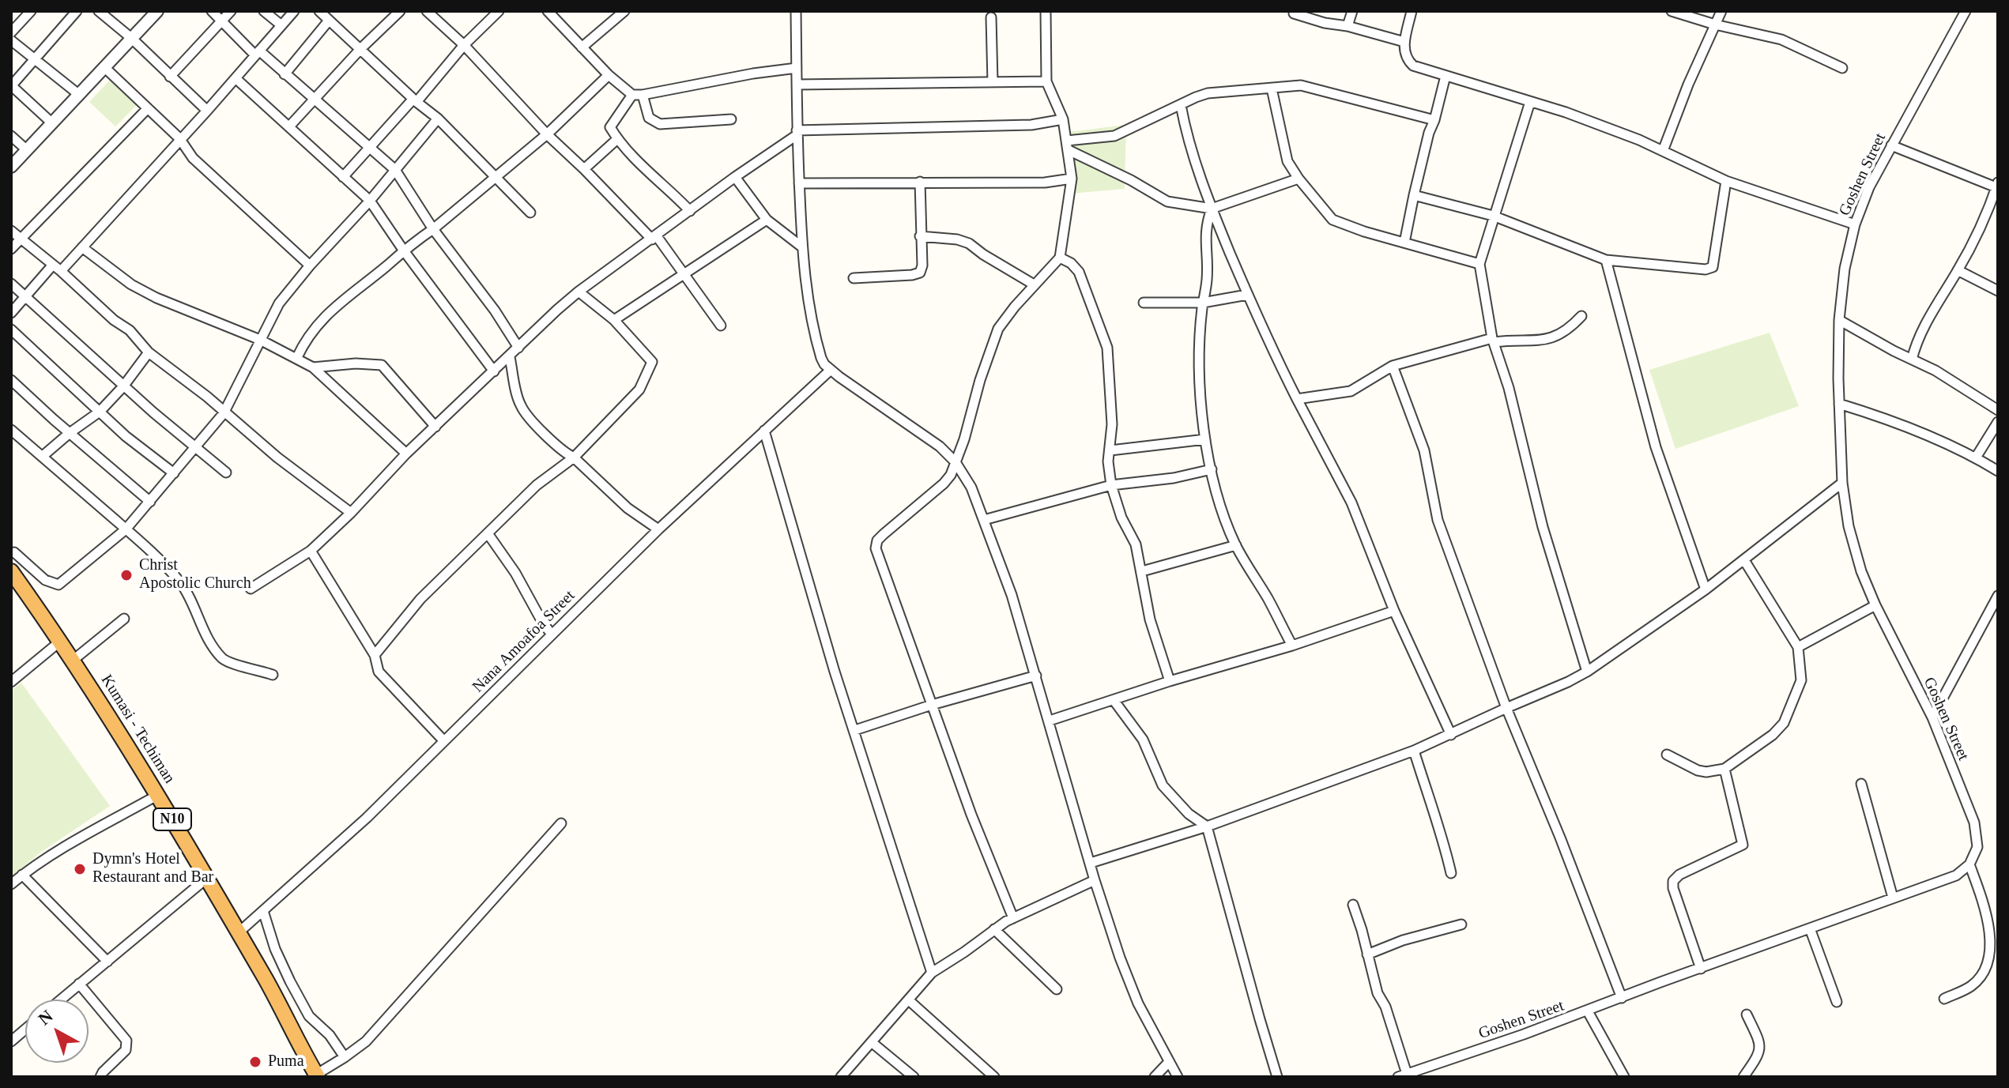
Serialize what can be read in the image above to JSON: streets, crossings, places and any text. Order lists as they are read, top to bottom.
{
  "streets": {
    "highway": ["Kumasi - Techiman", "N10"],
    "street": ["Goshen Street", "Nana Amoafoa Street"]
  },
  "crossings": [
    ["Nana Amoafoa Street", "Kumasi - Techiman"]
  ],
  "places": ["Christ Apostolic Church", "Dymn's Hotel Restaurant and Bar", "Puma"],
  "north": "top left"
}
